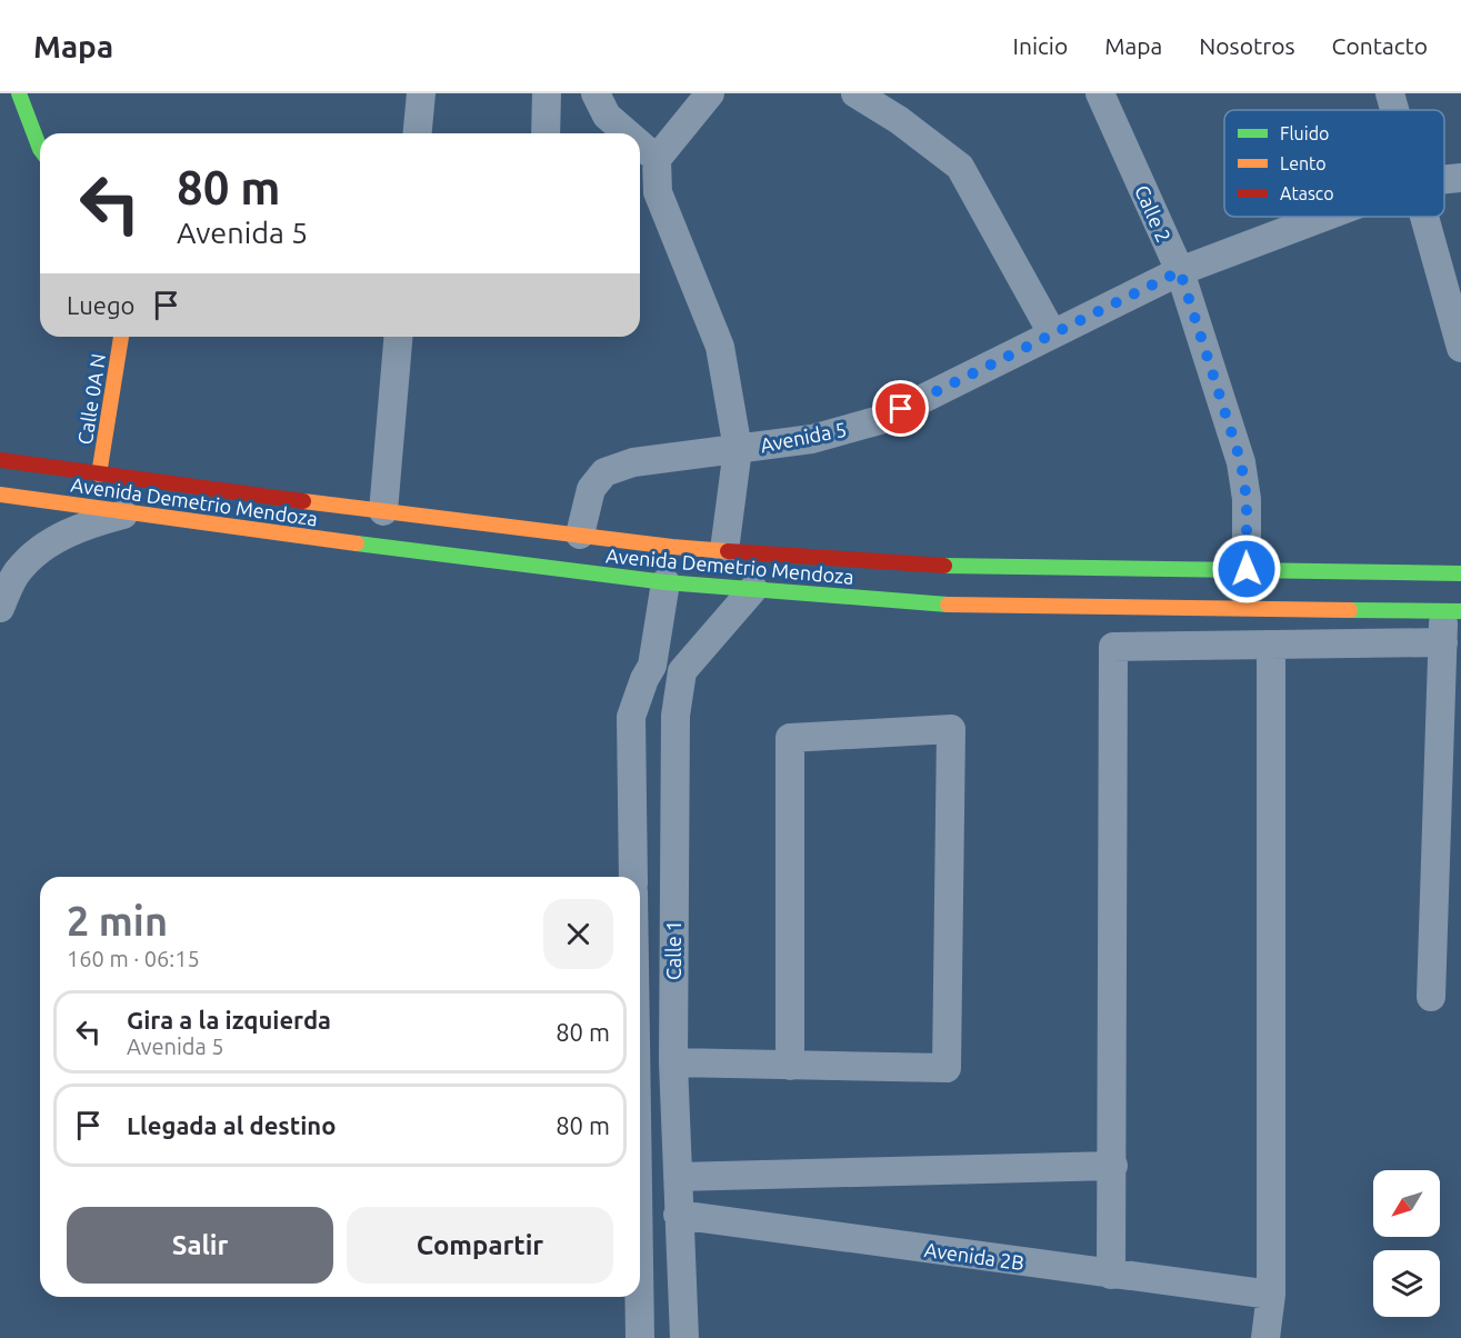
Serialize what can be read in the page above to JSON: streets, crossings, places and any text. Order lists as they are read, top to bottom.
{
  "streets": {
    "main road": ["Calle 0A N", "Avenida Demetrio Mendoza"],
    "street": [
      "Calle 2",
      "Avenida 5",
      "Calle 1",
      "Avenida 2B"
    ]
  },
  "crossings": [
    ["Calle 2", "Avenida 5"],
    ["Calle 2", "Avenida Demetrio Mendoza"],
    ["Calle 0A N", "Avenida Demetrio Mendoza"],
    ["Avenida 5", "Avenida Demetrio Mendoza"],
    ["Calle 1", "Avenida 2B"]
  ],
  "legend": ["Fluido", "Lento", "Atasco"],
  "north": "bottom left",
  "page": {
    "header": "Mapa",
    "nav": [
      "Inicio",
      "Mapa",
      "Nosotros",
      "Contacto"
    ],
    "turn": ["80 m", "Avenida 5"],
    "then": "Luego",
    "heading": ["2 min", "160 m · 06:15"],
    "list": [
      {
        "name": "Gira a la izquierda",
        "note": "Avenida 5",
        "value": "80 m"
      },
      {
        "name": "Llegada al destino",
        "value": "80 m"
      }
    ],
    "buttons": ["Salir", "Compartir"]
  }
}
